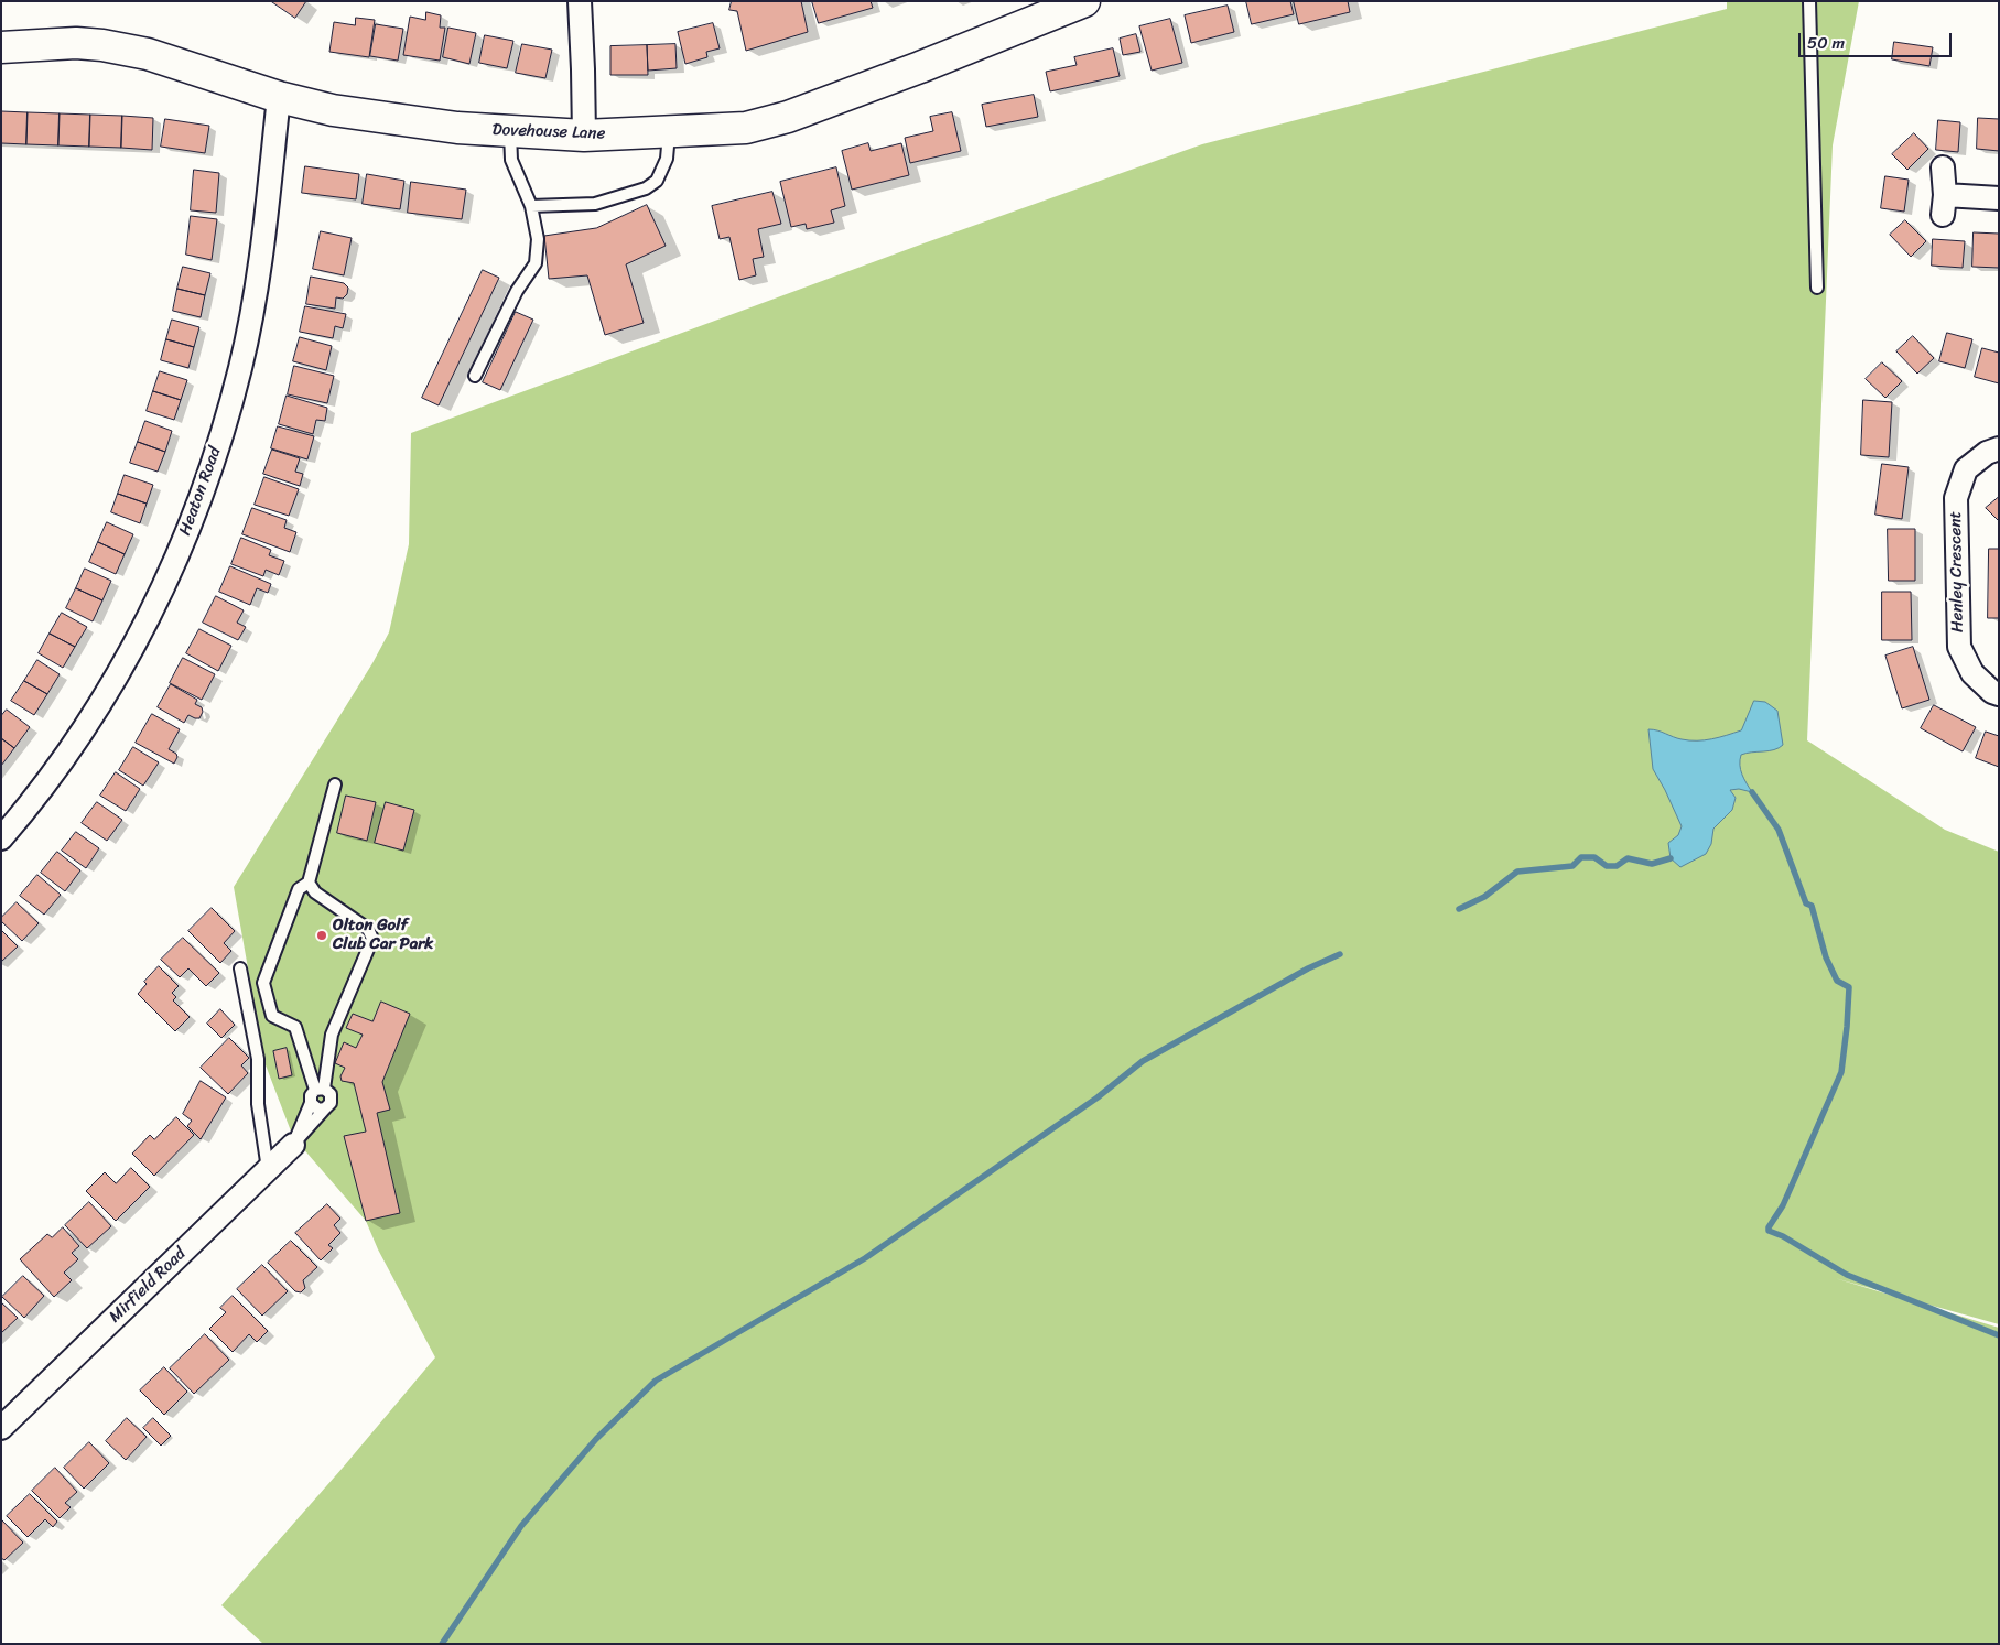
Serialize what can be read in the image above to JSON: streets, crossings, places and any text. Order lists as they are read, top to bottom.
{
  "streets": {
    "street": [
      "Dovehouse Lane",
      "Heaton Road",
      "Henley Crescent",
      "Mirfield Road"
    ]
  },
  "crossings": [
    ["Dovehouse Lane", "Heaton Road"]
  ],
  "places": ["Olton Golf Club Car Park"],
  "scale_bar": "50 m"
}
